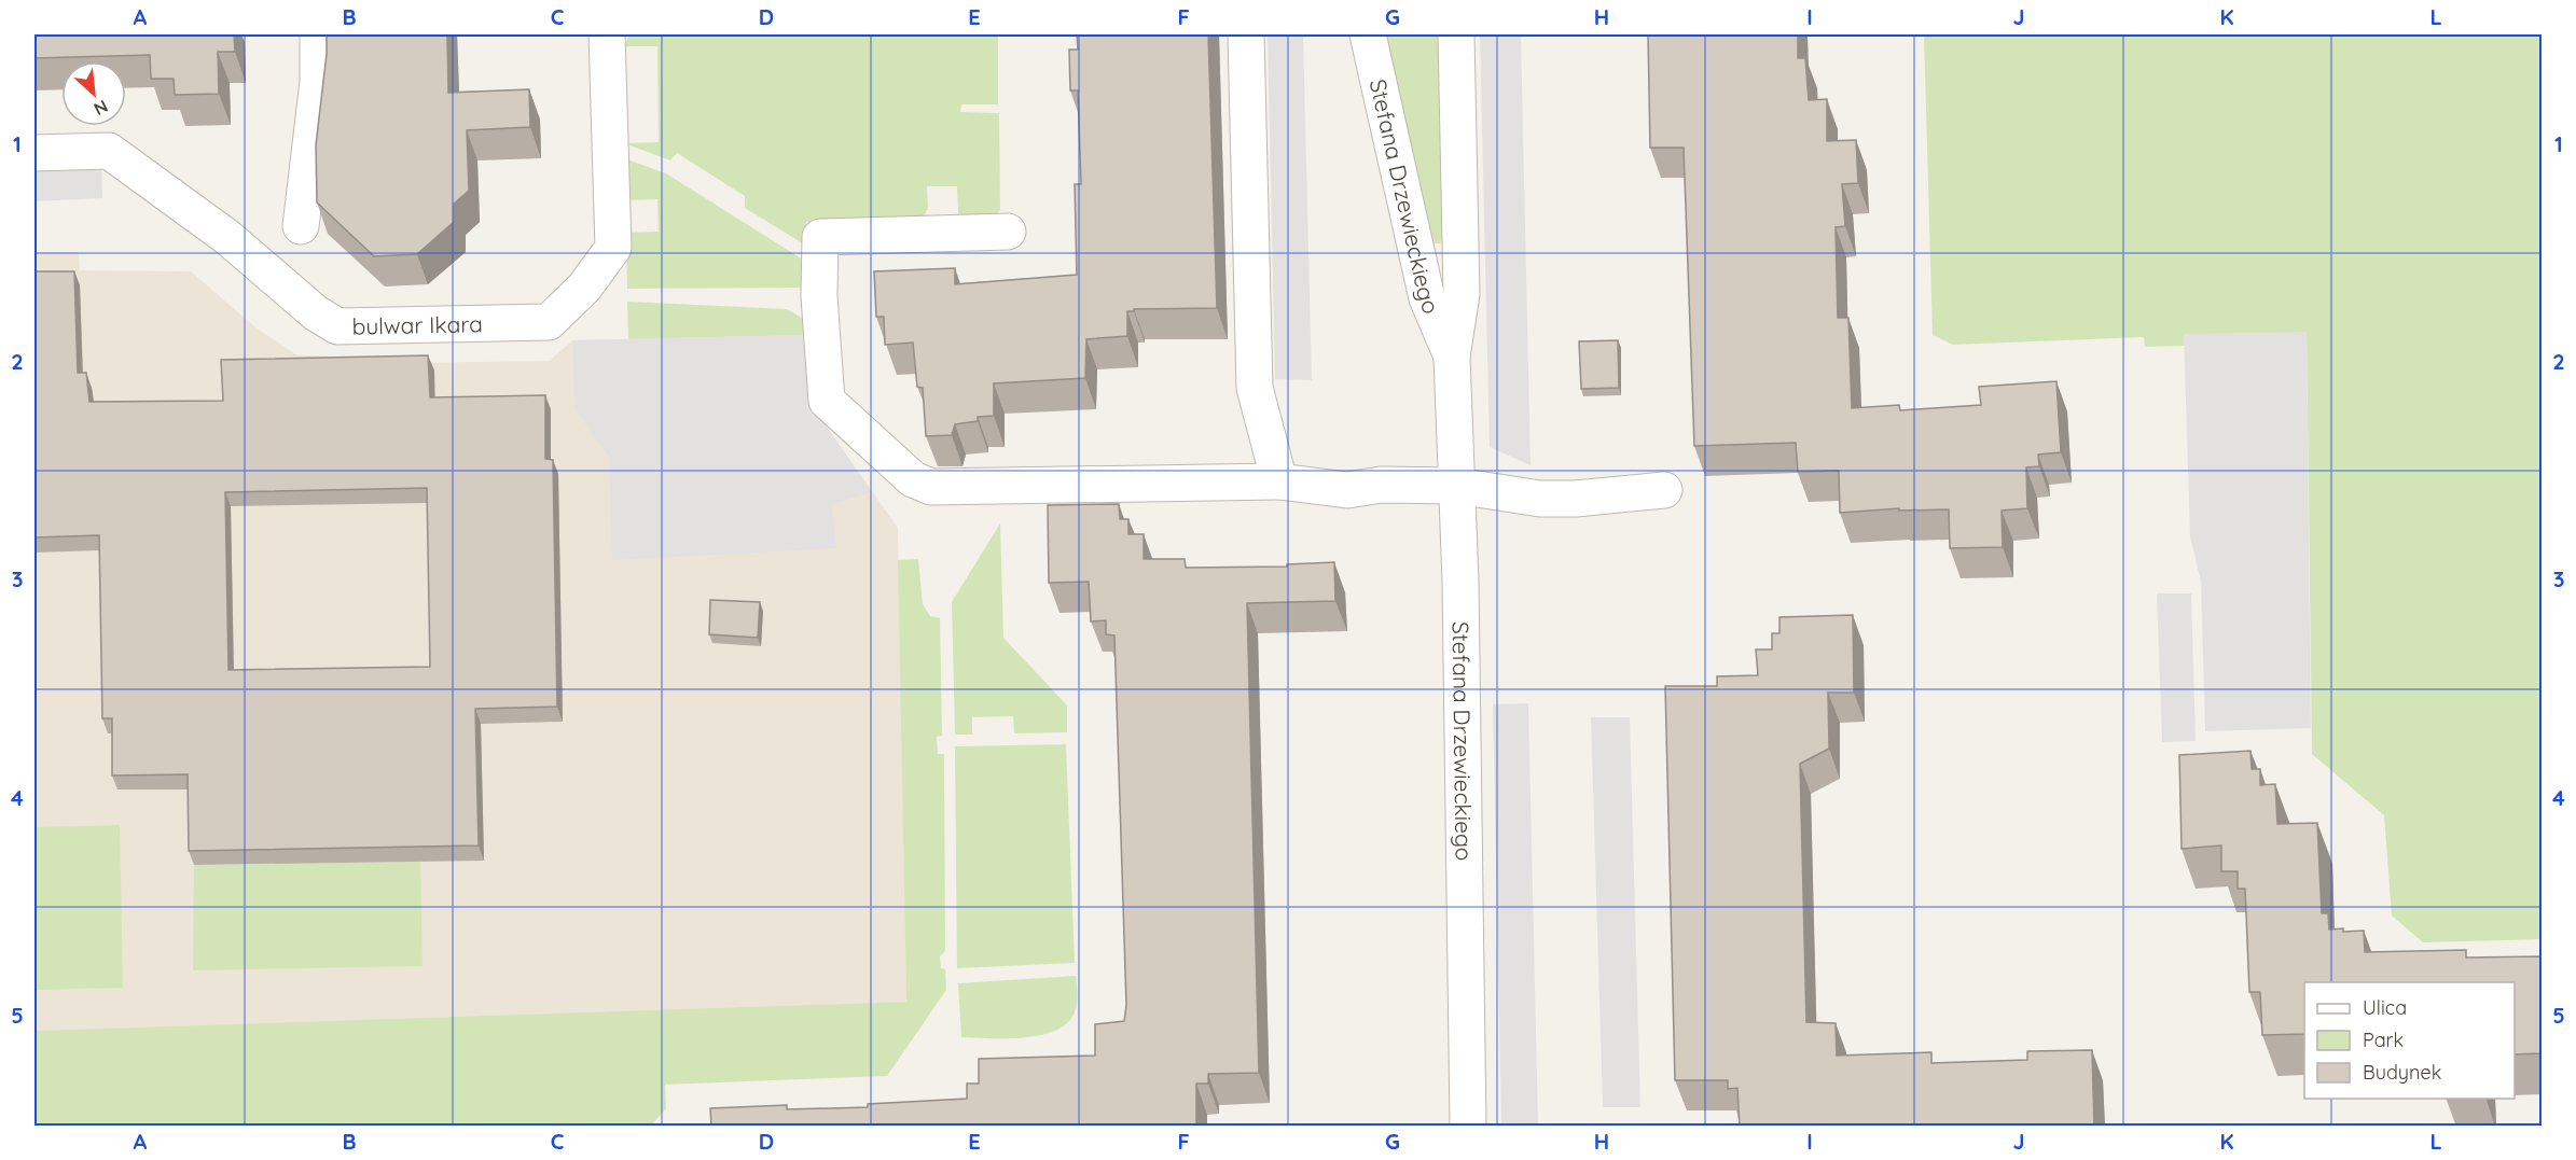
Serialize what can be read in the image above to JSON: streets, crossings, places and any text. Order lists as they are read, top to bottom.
{
  "streets": {
    "street": ["Stefana Drzewieckiego", "bulwar Ikara"]
  },
  "legend": ["Ulica", "Park", "Budynek"],
  "north": "bottom right",
  "grid": {
    "columns": [
      "A",
      "B",
      "C",
      "D",
      "E",
      "F",
      "G",
      "H",
      "I",
      "J",
      "K",
      "L"
    ],
    "rows": [
      "1",
      "2",
      "3",
      "4",
      "5"
    ]
  }
}
